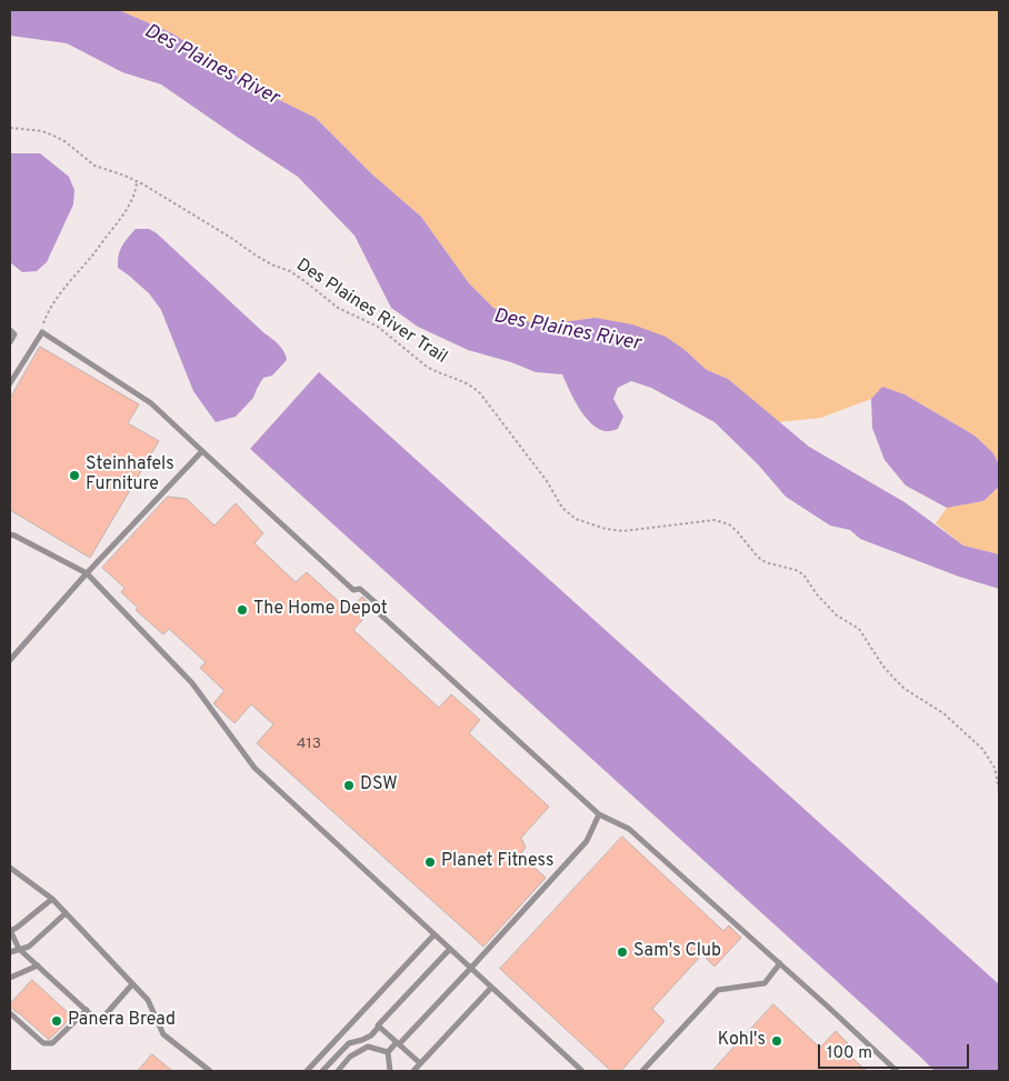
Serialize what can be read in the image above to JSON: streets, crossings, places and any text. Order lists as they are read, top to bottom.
{
  "streets": {
    "path": ["Des Plaines River Trail"]
  },
  "water": ["Des Plaines River"],
  "places": [
    "Steinhafels Furniture",
    "The Home Depot",
    "DSW",
    "Planet Fitness",
    "Sam's Club",
    "Panera Bread",
    "Kohl's"
  ],
  "house_numbers": ["413"],
  "scale_bar": "100 m"
}
